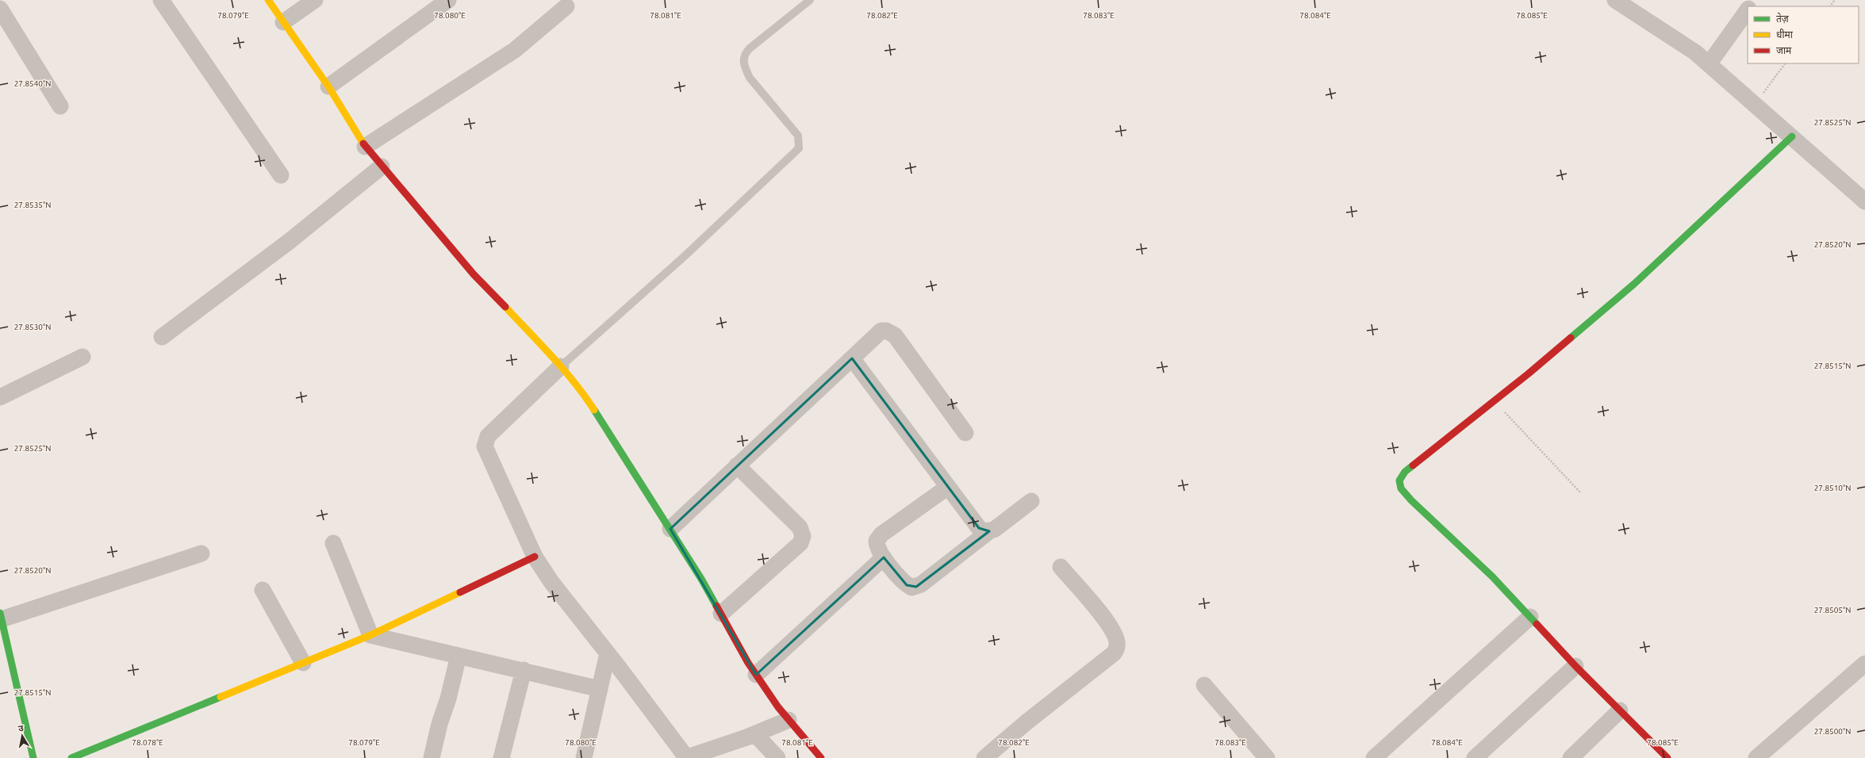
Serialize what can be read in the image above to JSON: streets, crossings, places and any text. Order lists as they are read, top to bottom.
{
  "legend": ["तेज़", "धीमा", "जाम"],
  "north": "top",
  "coordinates": [
    "78.079°E",
    "78.080°E",
    "78.081°E",
    "78.083°E",
    "78.084°E",
    "78.085°E",
    "78.082°E",
    "27.8540°N",
    "27.8525°N",
    "27.8535°N",
    "27.8520°N",
    "27.8530°N",
    "27.8515°N",
    "27.8510°N",
    "27.8505°N",
    "27.8500°N",
    "78.078°E"
  ]
}
